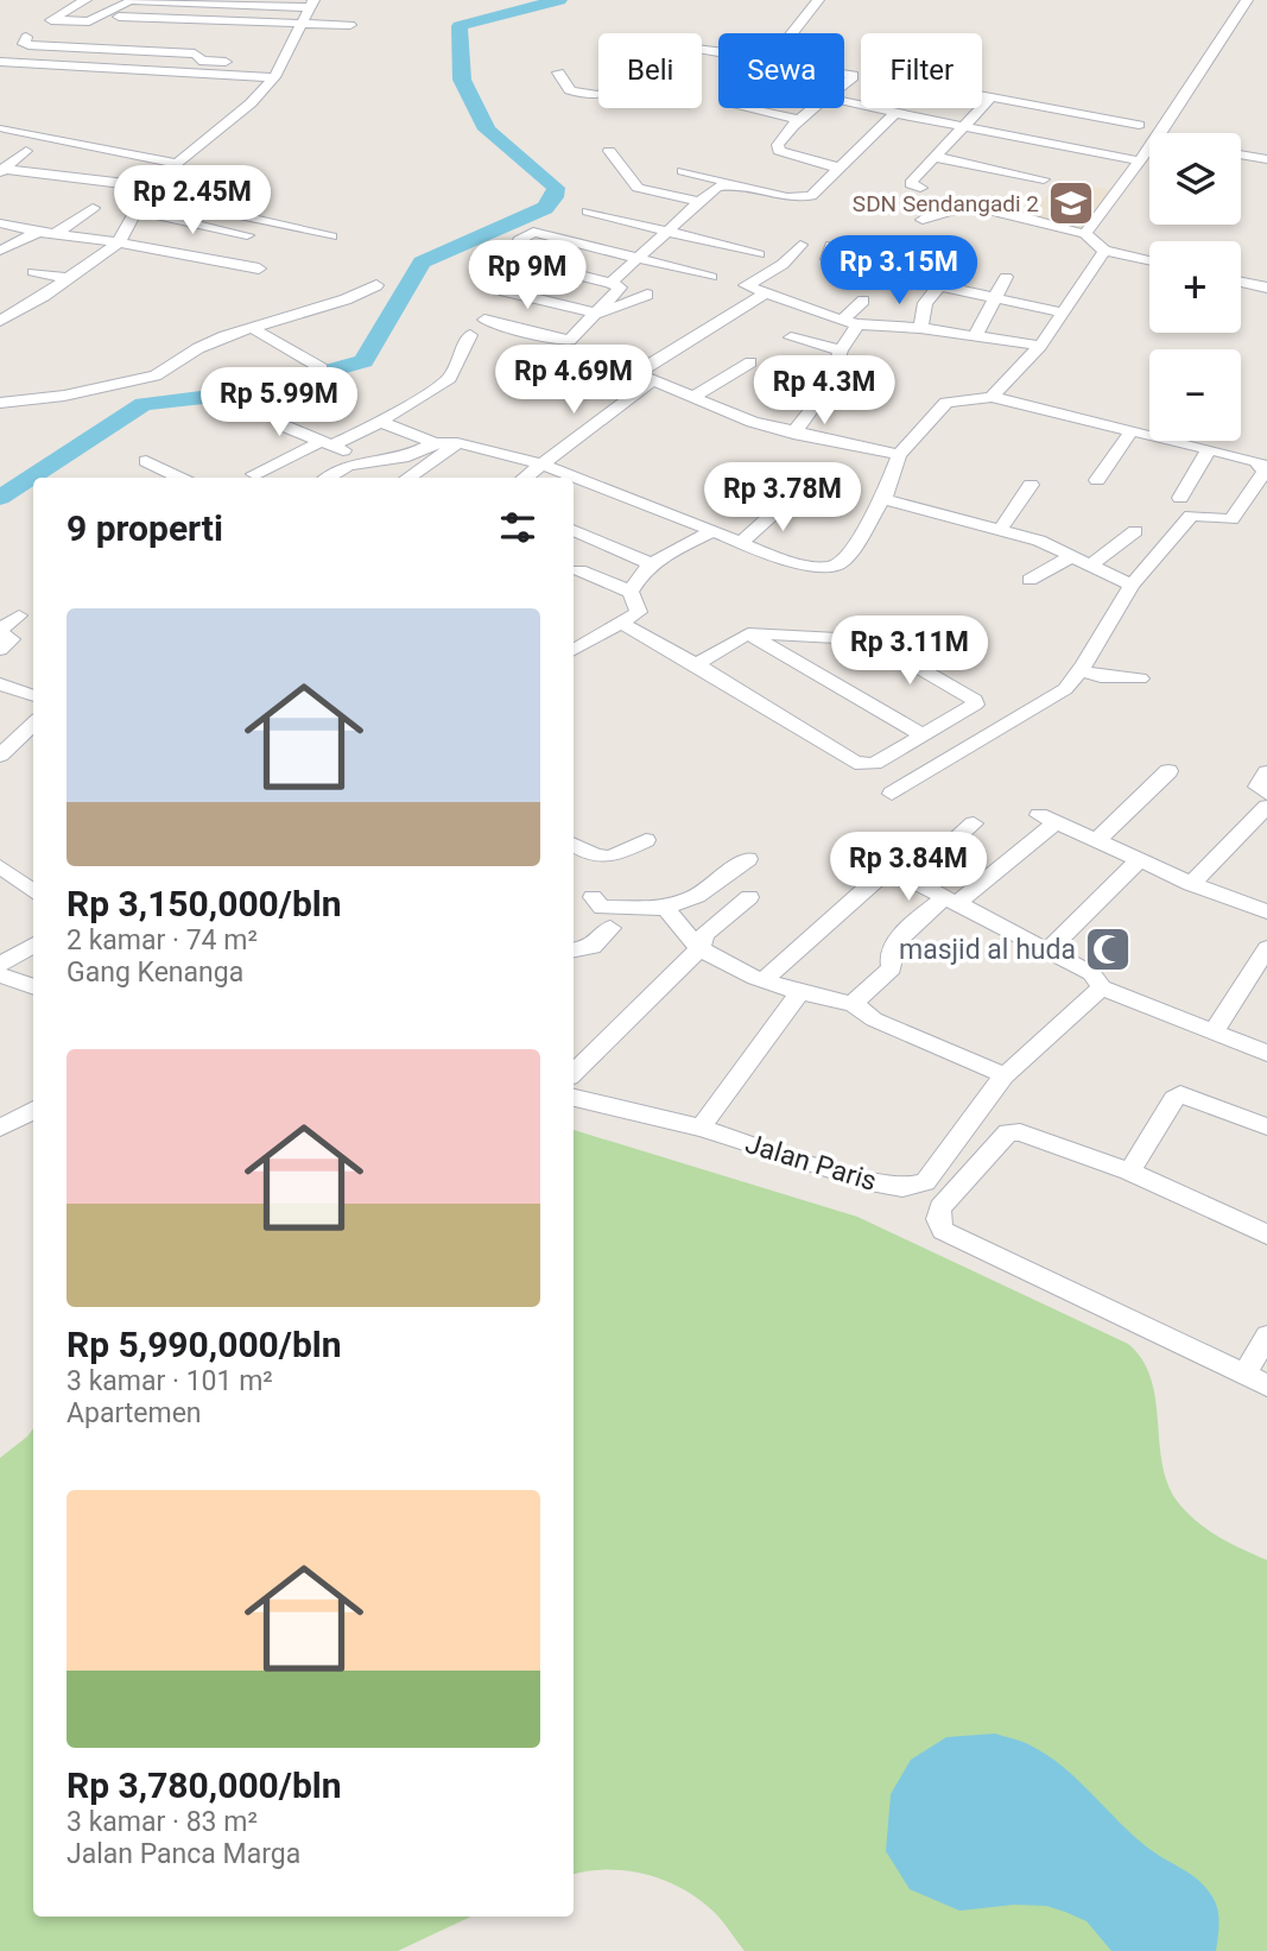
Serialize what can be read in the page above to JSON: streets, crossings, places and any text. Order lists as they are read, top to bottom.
{
  "streets": {
    "street": ["Jalan Paris"]
  },
  "places": {
    "school or university": ["SDN Sendangadi 2"],
    "mosque": ["masjid al huda"]
  },
  "page": {
    "chip": ["Beli", "Sewa", "Filter"],
    "map_buttons": ["+", "−"],
    "price": [
      "Rp 2.45M",
      "Rp 3.15M",
      "Rp 9M",
      "Rp 4.69M",
      "Rp 4.3M",
      "Rp 5.99M",
      "Rp 3.78M",
      "Rp 3.11M",
      "Rp 3.84M"
    ],
    "heading": "9 properti",
    "list": [
      {
        "name": "Rp 3,150,000/bln",
        "note": "2 kamar · 74 m² · Gang Kenanga"
      },
      {
        "name": "Rp 5,990,000/bln",
        "note": "3 kamar · 101 m² · Apartemen"
      },
      {
        "name": "Rp 3,780,000/bln",
        "note": "3 kamar · 83 m² · Jalan Panca Marga"
      }
    ]
  }
}
